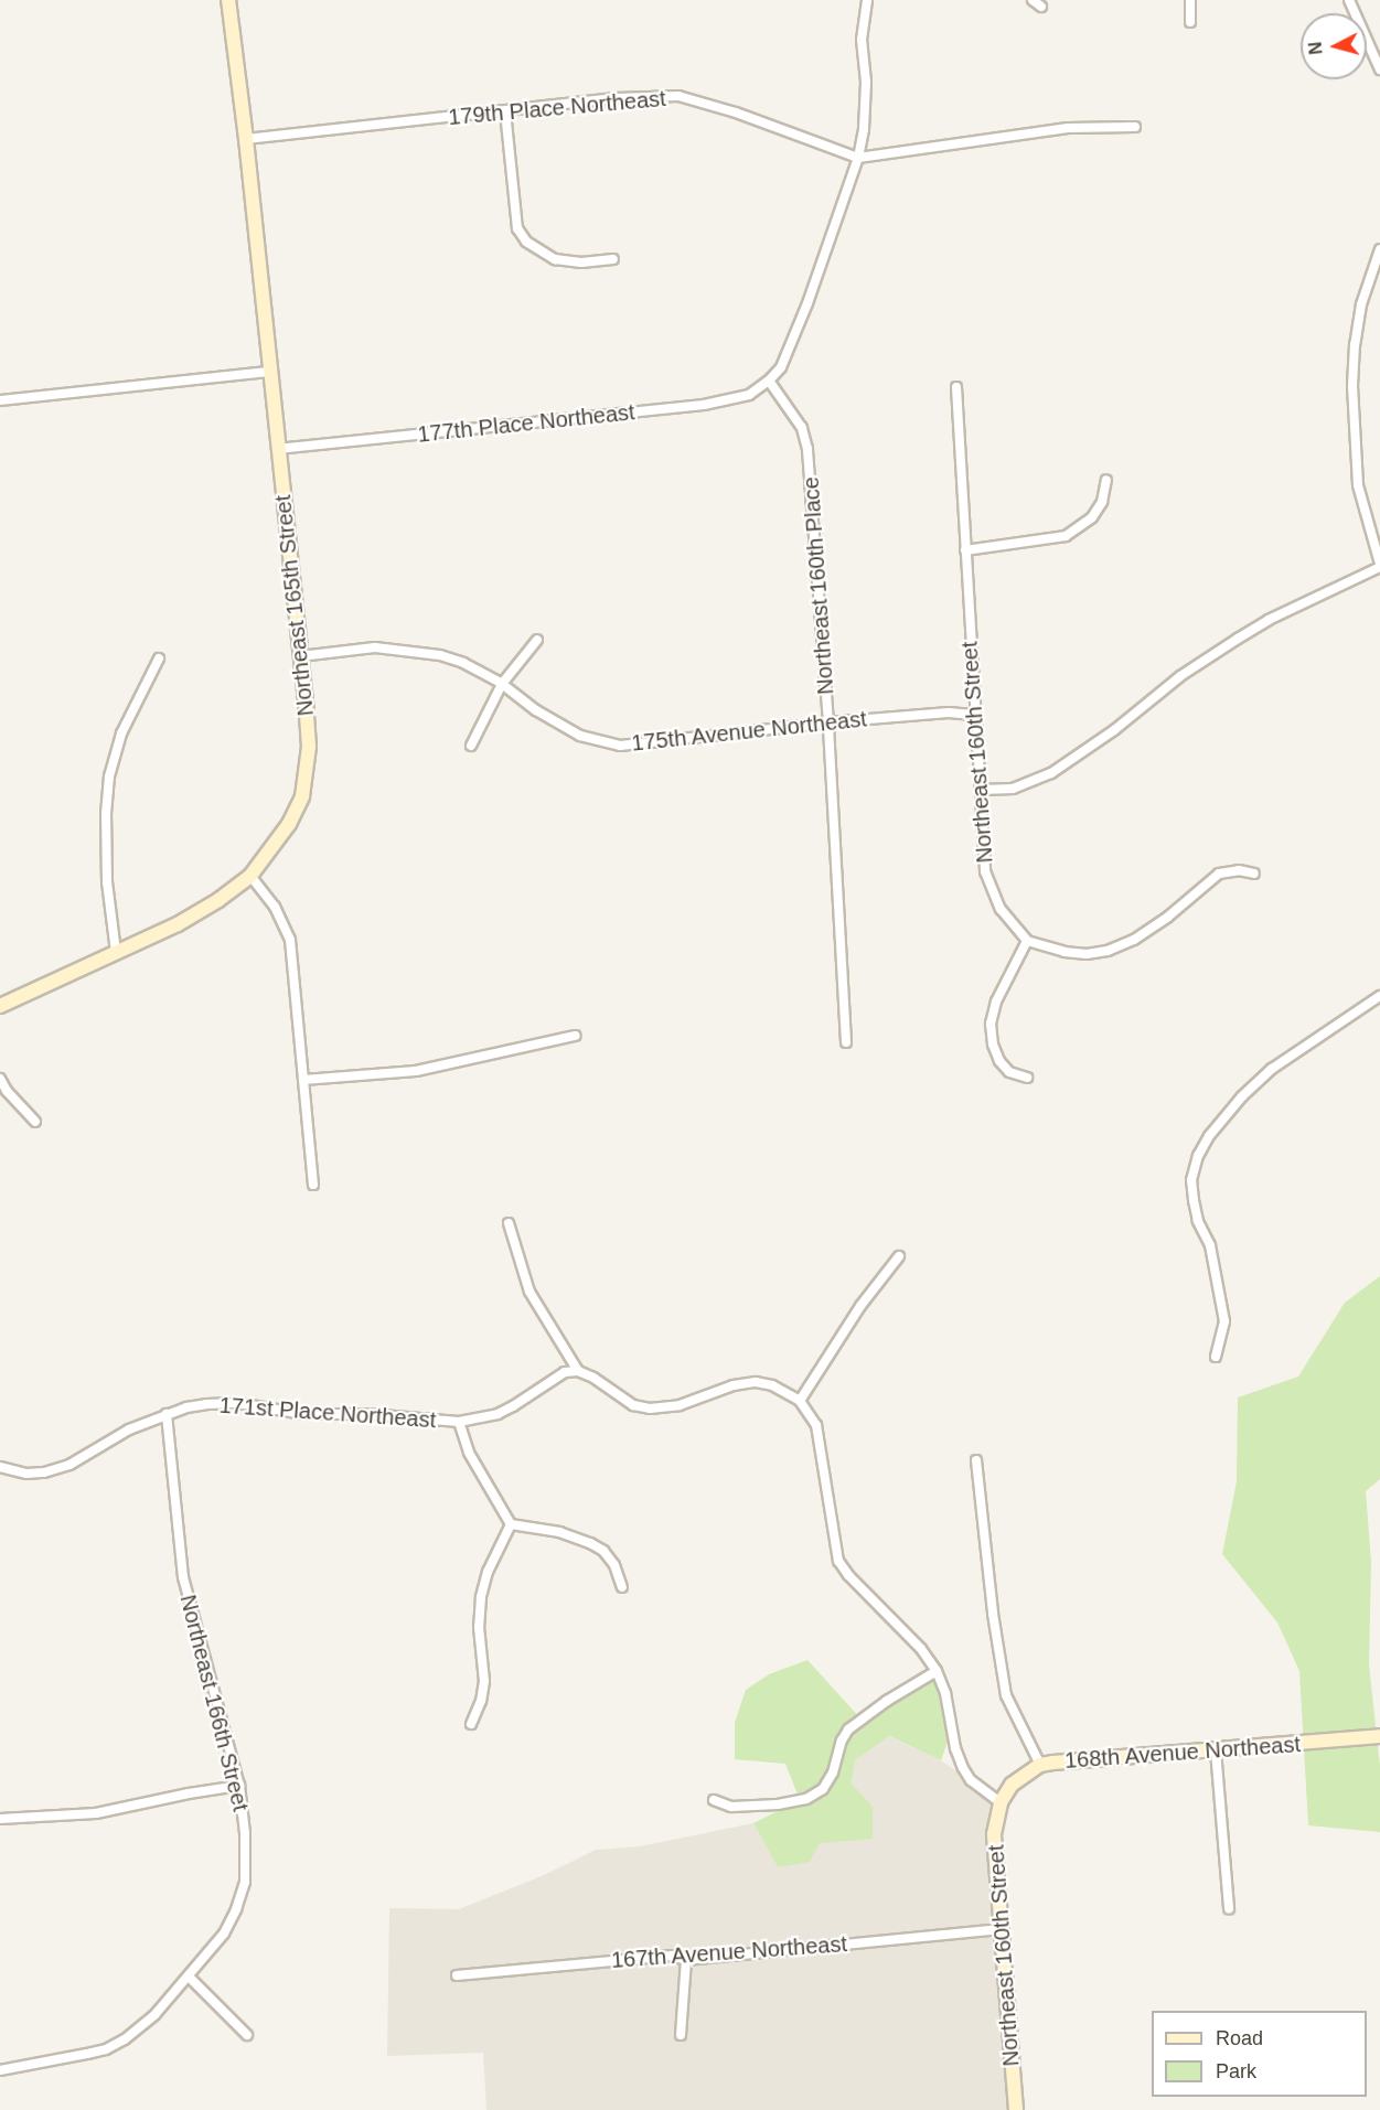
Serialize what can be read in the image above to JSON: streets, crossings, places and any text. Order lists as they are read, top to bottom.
{
  "streets": {
    "street": [
      "179th Place Northeast",
      "177th Place Northeast",
      "Northeast 160th Place",
      "Northeast 165th Street",
      "175th Avenue Northeast",
      "Northeast 160th Street",
      "171st Place Northeast",
      "Northeast 166th Street",
      "168th Avenue Northeast",
      "167th Avenue Northeast"
    ]
  },
  "crossings": [
    ["179th Place Northeast", "Northeast 165th Street"],
    ["177th Place Northeast", "Northeast 160th Place"],
    ["177th Place Northeast", "Northeast 165th Street"],
    ["Northeast 160th Place", "175th Avenue Northeast"],
    ["Northeast 165th Street", "175th Avenue Northeast"],
    ["175th Avenue Northeast", "Northeast 160th Street"],
    ["Northeast 160th Street", "168th Avenue Northeast"],
    ["Northeast 160th Street", "167th Avenue Northeast"],
    ["171st Place Northeast", "Northeast 166th Street"]
  ],
  "legend": ["Road", "Park"],
  "north": "left"
}
